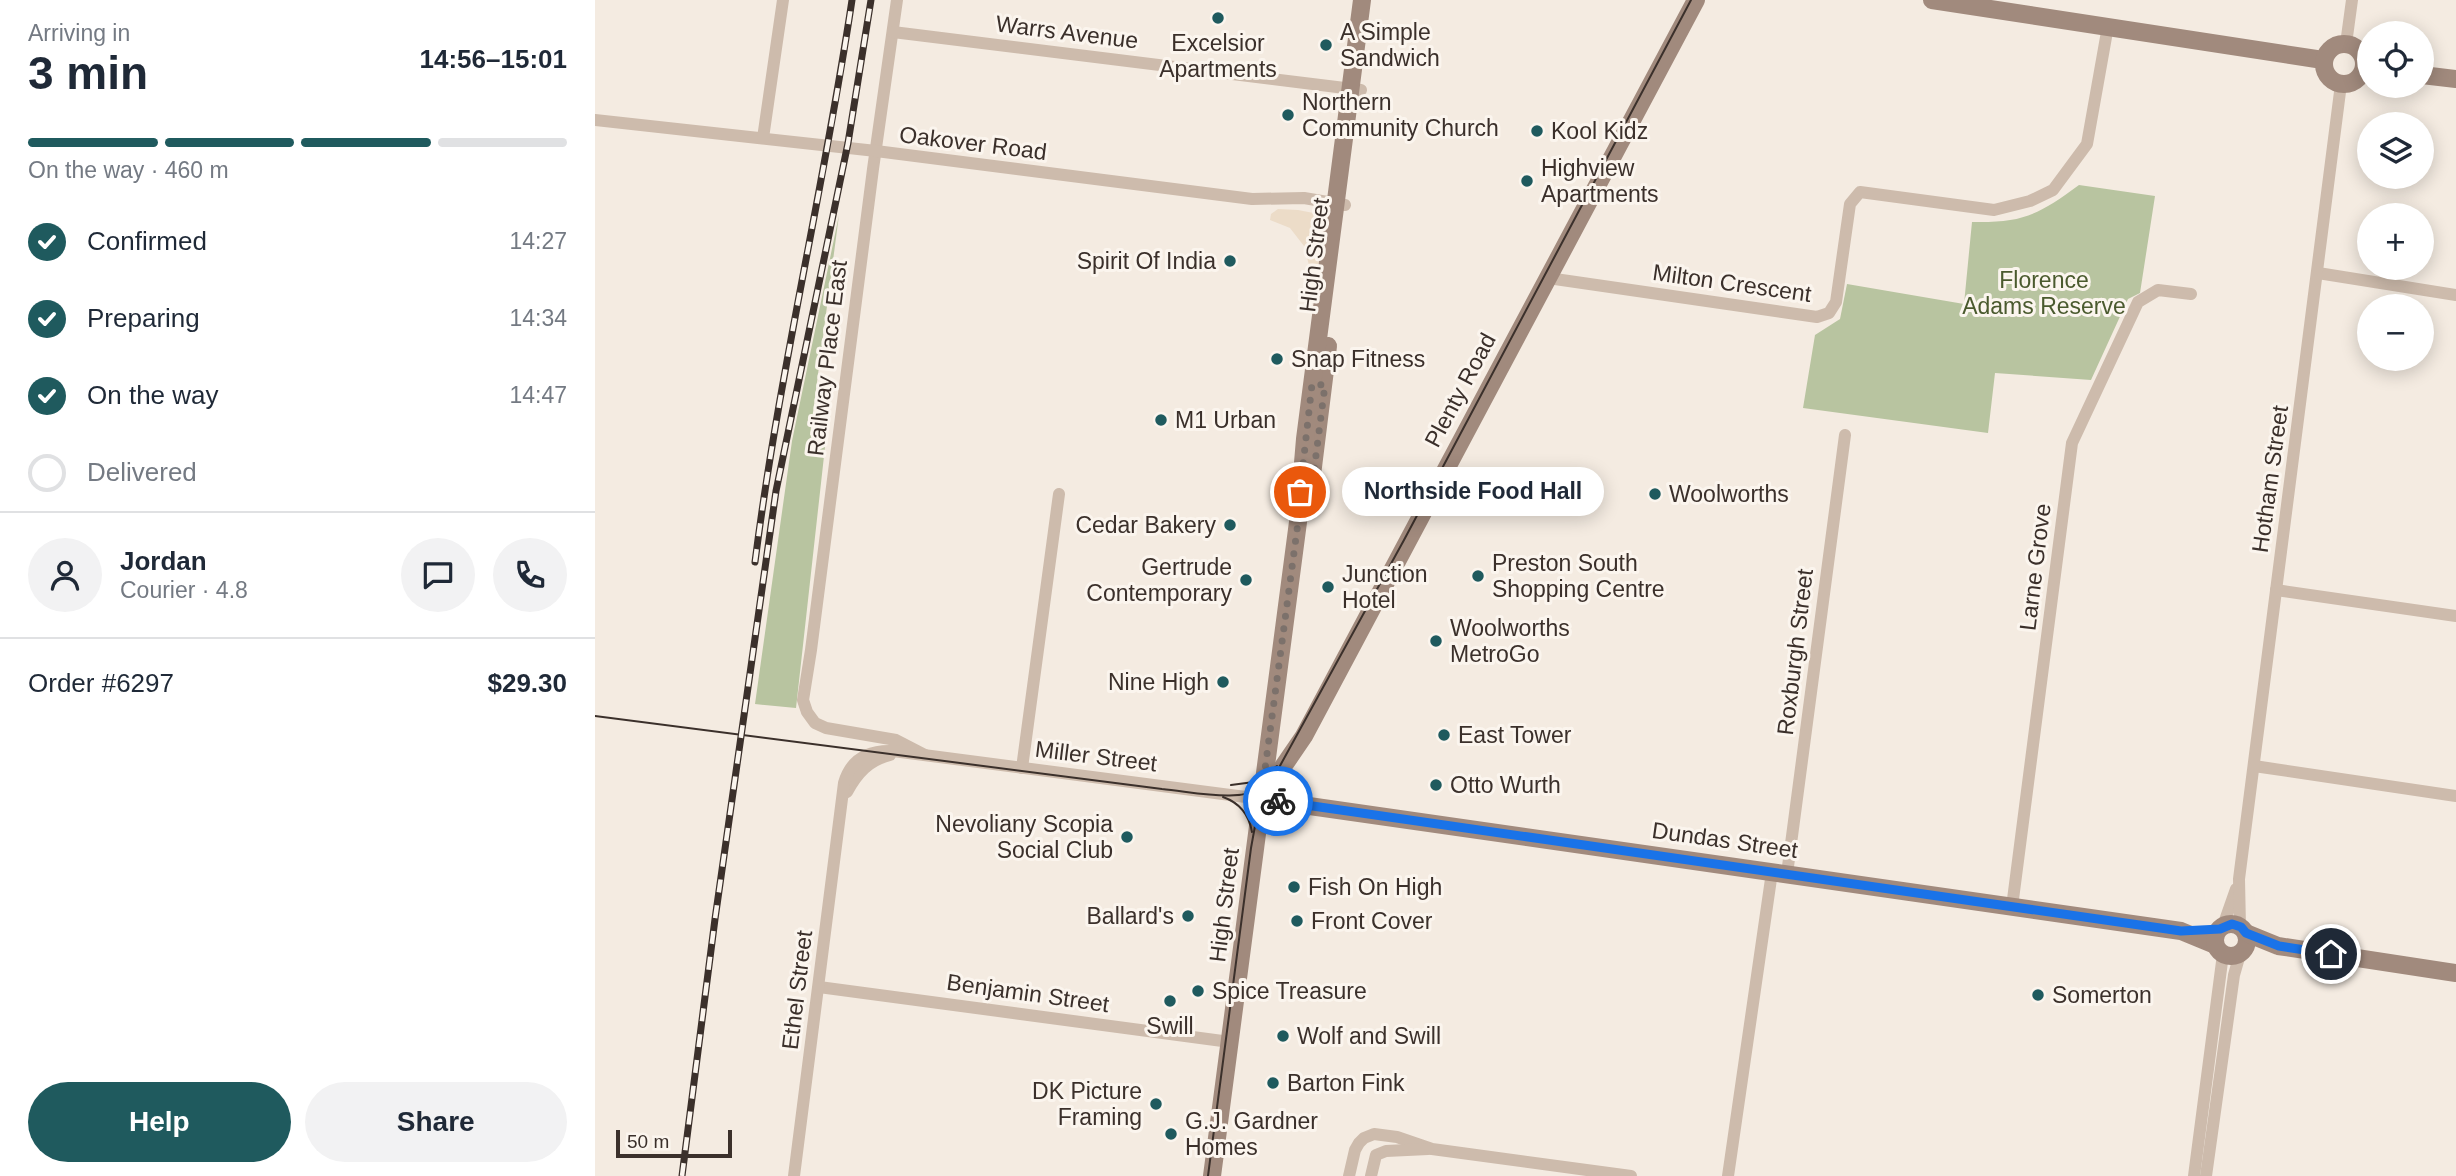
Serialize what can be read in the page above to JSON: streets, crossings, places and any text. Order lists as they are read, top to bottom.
{
  "streets": {
    "main road": ["High Street", "Plenty Road", "Dundas Street"],
    "street": [
      "Warrs Avenue",
      "Oakover Road",
      "Milton Crescent",
      "Railway Place East",
      "Hotham Street",
      "Larne Grove",
      "Roxburgh Street",
      "Miller Street",
      "Ethel Street",
      "Benjamin Street"
    ]
  },
  "crossings": [
    ["Warrs Avenue", "High Street"],
    ["Warrs Avenue", "Railway Place East"],
    ["Oakover Road", "High Street"],
    ["Oakover Road", "Railway Place East"],
    ["High Street", "Plenty Road"],
    ["High Street", "Miller Street"],
    ["High Street", "Dundas Street"],
    ["High Street", "Benjamin Street"],
    ["Milton Crescent", "Plenty Road"],
    ["Railway Place East", "Miller Street"],
    ["Plenty Road", "Miller Street"],
    ["Plenty Road", "Dundas Street"],
    ["Hotham Street", "Dundas Street"],
    ["Larne Grove", "Dundas Street"],
    ["Roxburgh Street", "Dundas Street"],
    ["Miller Street", "Dundas Street"],
    ["Miller Street", "Ethel Street"],
    ["Ethel Street", "Benjamin Street"]
  ],
  "parks": ["Florence Adams Reserve"],
  "places": [
    "Excelsior Apartments",
    "A Simple Sandwich",
    "Northern Community Church",
    "Kool Kidz",
    "Highview Apartments",
    "Spirit Of India",
    "Snap Fitness",
    "M1 Urban",
    "Northside Food Hall",
    "Woolworths",
    "Cedar Bakery",
    "Preston South Shopping Centre",
    "Gertrude Contemporary",
    "Junction Hotel",
    "Woolworths MetroGo",
    "Nine High",
    "East Tower",
    "Otto Wurth",
    "Nevoliany Scopia Social Club",
    "Fish On High",
    "Ballard's",
    "Front Cover",
    "Spice Treasure",
    "Somerton",
    "Swill",
    "Wolf and Swill",
    "Barton Fink",
    "DK Picture Framing",
    "G.J. Gardner Homes"
  ],
  "scale_bar": "50 m",
  "page": {
    "heading": ["3 min", "Arriving in", "14:56–15:01"],
    "panel": [
      "Jordan",
      "Courier · 4.8",
      "Order #6297",
      "$29.30"
    ],
    "map_buttons": ["+", "−"],
    "bar": "On the way · 460 m",
    "list": [
      ["Confirmed", "14:27"],
      ["Preparing", "14:34"],
      ["On the way", "14:47"],
      "Delivered"
    ],
    "bubble": "Northside Food Hall",
    "buttons": ["Help", "Share"],
    "scale": "50 m"
  }
}
